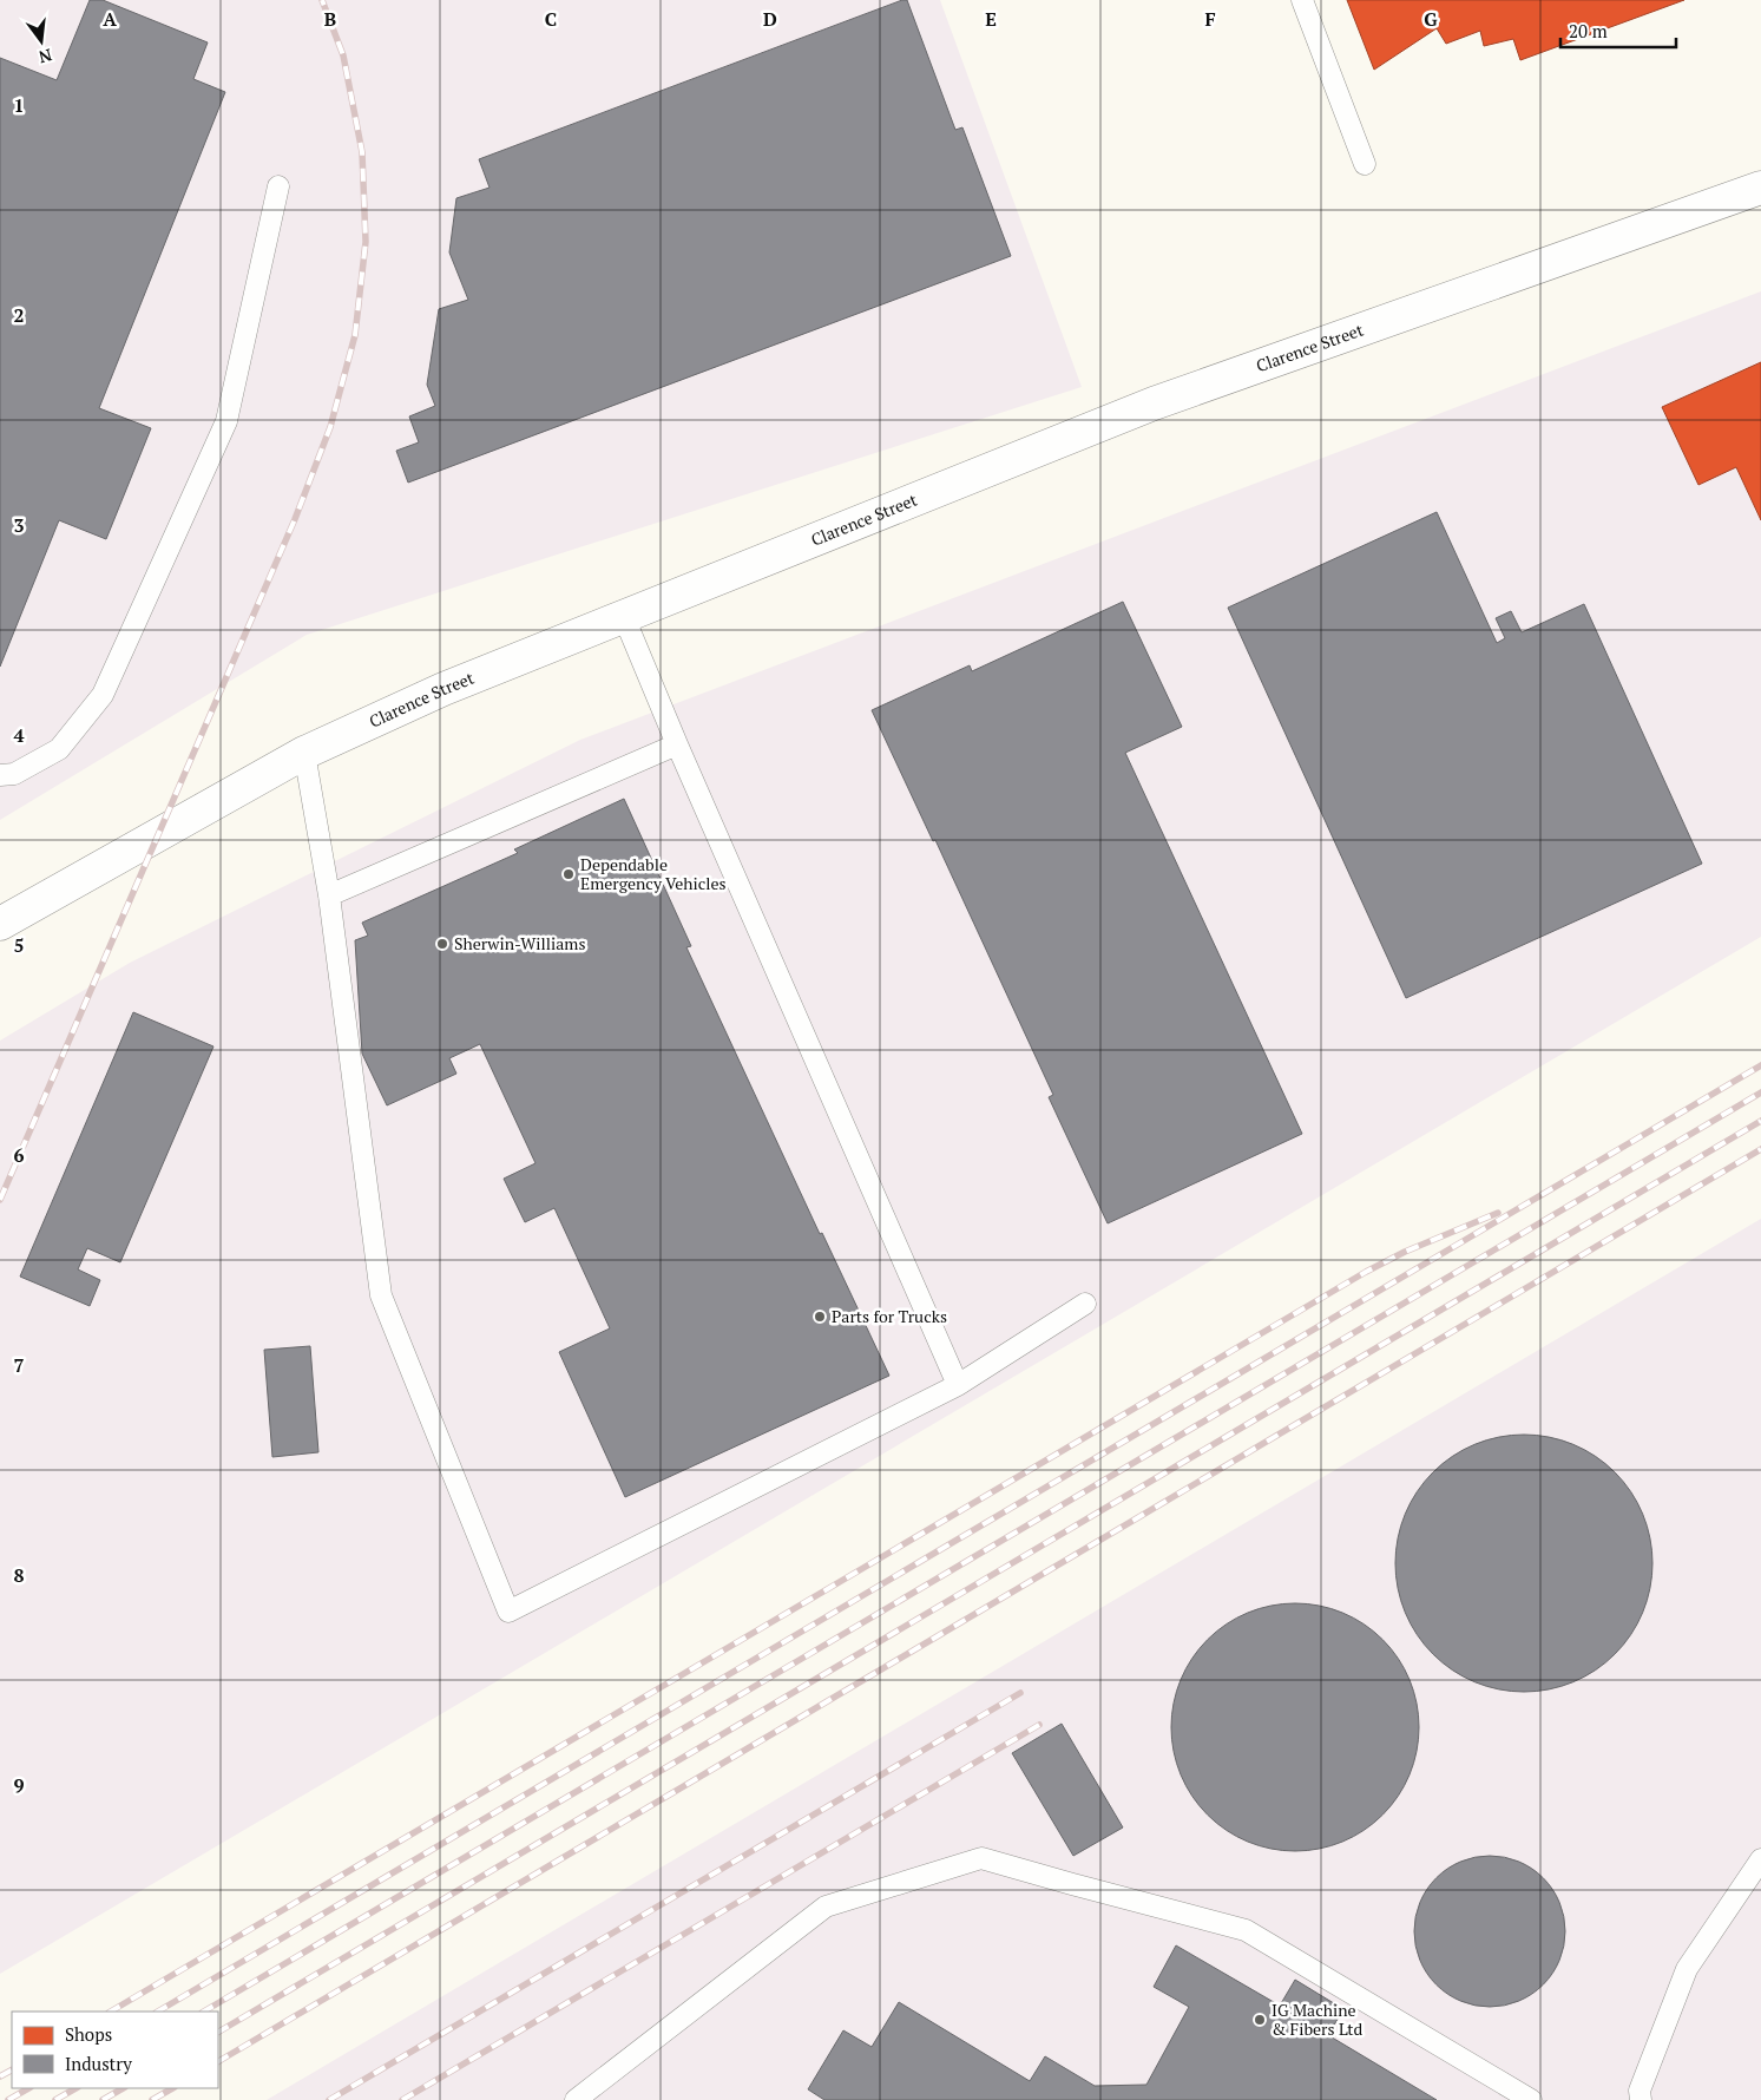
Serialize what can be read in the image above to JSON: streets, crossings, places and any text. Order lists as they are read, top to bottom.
{
  "streets": {
    "street": ["Clarence Street"]
  },
  "places": [
    "Dependable Emergency Vehicles",
    "Sherwin-Williams",
    "Parts for Trucks",
    "IG Machine & Fibers Ltd"
  ],
  "legend": ["Shops", "Industry"],
  "scale_bar": "20 m",
  "north": "bottom",
  "grid": {
    "columns": [
      "A",
      "B",
      "C",
      "D",
      "E",
      "F",
      "G"
    ],
    "rows": [
      "1",
      "2",
      "3",
      "4",
      "5",
      "6",
      "7",
      "8",
      "9"
    ]
  }
}
